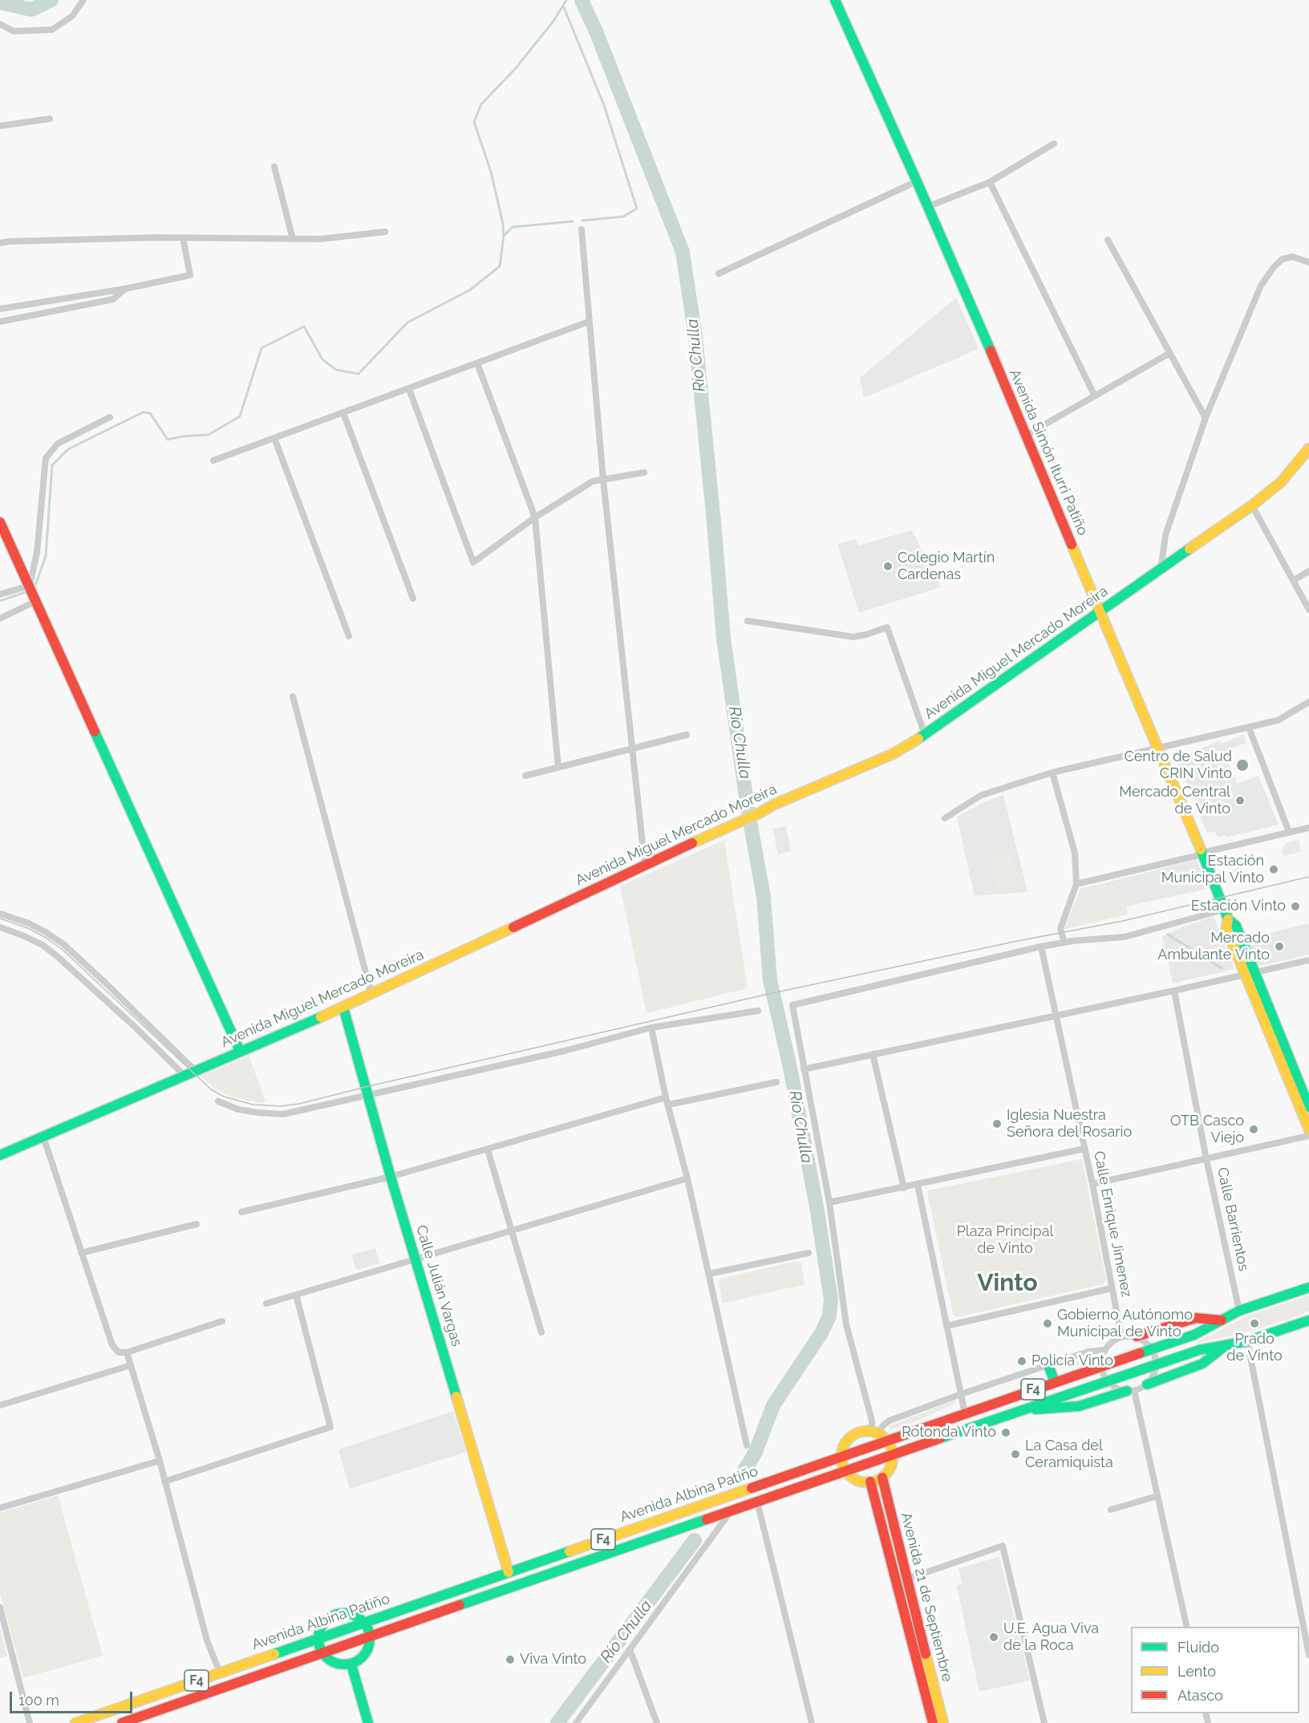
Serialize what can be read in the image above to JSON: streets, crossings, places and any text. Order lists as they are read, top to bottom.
{
  "streets": {
    "main road": [
      "Avenida Simón Iturri Patiño",
      "Avenida Miguel Mercado Moreira",
      "Calle Julián Vargas",
      "F4",
      "Avenida Albina Patiño",
      "Avenida 21 de Septiembre"
    ],
    "street": ["Calle Barrientos", "Calle Enrique Jimenez"]
  },
  "crossings": [
    ["Avenida Simón Iturri Patiño", "Avenida Miguel Mercado Moreira"],
    ["Avenida Miguel Mercado Moreira", "Calle Julián Vargas"],
    ["Calle Barrientos", "Avenida Albina Patiño"],
    ["Calle Julián Vargas", "Avenida Albina Patiño"]
  ],
  "districts": ["Vinto"],
  "water": ["Río Chulla"],
  "parks": ["Plaza Principal de Vinto"],
  "places": [
    "Colegio Martín Cardenas",
    "Centro de Salud CRIN Vinto",
    "Mercado Central de Vinto",
    "Estación Municipal Vinto",
    "Estación Vinto",
    "Mercado Ambulante Vinto",
    "Iglesia Nuestra Señora del Rosario",
    "OTB Casco Viejo",
    "Gobierno Autónomo Municipal de Vinto",
    "Prado de Vinto",
    "Policía Vinto",
    "Rotonda Vinto",
    "La Casa del Ceramiquista",
    "U.E. Agua Viva de la Roca",
    "Viva Vinto"
  ],
  "legend": ["Fluido", "Lento", "Atasco"],
  "scale_bar": "100 m"
}
